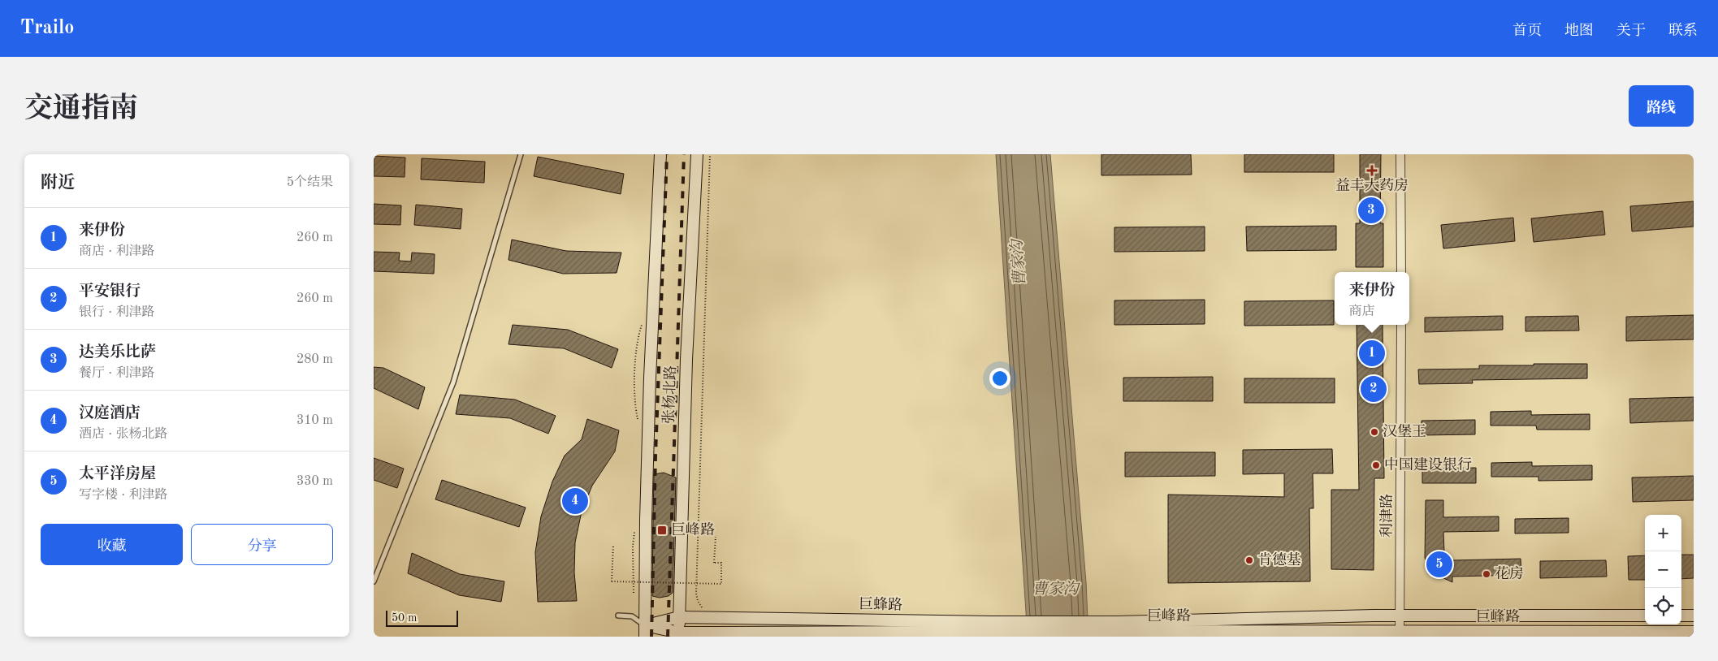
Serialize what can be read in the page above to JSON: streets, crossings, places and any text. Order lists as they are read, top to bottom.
{
  "streets": {
    "main road": ["张杨北路", "巨蜂路", "巨峰路"],
    "street": ["利津路"]
  },
  "crossings": [
    ["张杨北路", "巨蜂路"],
    ["张杨北路", "巨峰路"],
    ["利津路", "巨峰路"],
    ["巨蜂路", "巨峰路"]
  ],
  "water": ["曹家沟"],
  "places": {
    "health": ["益丰大药房"],
    "other": [
      "汉堡王",
      "中国建设银行",
      "肯德基",
      "花房"
    ],
    "transit": ["巨峰路"]
  },
  "scale_bar": "50 m",
  "page": {
    "header": "Trailo",
    "nav": [
      "首页",
      "地图",
      "关于",
      "联系"
    ],
    "title": "交通指南",
    "buttons": [
      "路线",
      ["收藏", "分享"]
    ],
    "heading": ["附近", "5个结果"],
    "pins": [
      "3",
      "1",
      "2",
      "4",
      "5"
    ],
    "list": [
      {
        "mark": "1",
        "name": "来伊份",
        "note": "商店 · 利津路",
        "value": "260 m"
      },
      {
        "mark": "2",
        "name": "平安银行",
        "note": "银行 · 利津路",
        "value": "260 m"
      },
      {
        "mark": "3",
        "name": "达美乐比萨",
        "note": "餐厅 · 利津路",
        "value": "280 m"
      },
      {
        "mark": "4",
        "name": "汉庭酒店",
        "note": "酒店 · 张杨北路",
        "value": "310 m"
      },
      {
        "mark": "5",
        "name": "太平洋房屋",
        "note": "写字楼 · 利津路",
        "value": "330 m"
      }
    ],
    "popup": ["来伊份", "商店"],
    "map_buttons": ["+", "−"],
    "scale": "50 m"
  }
}
